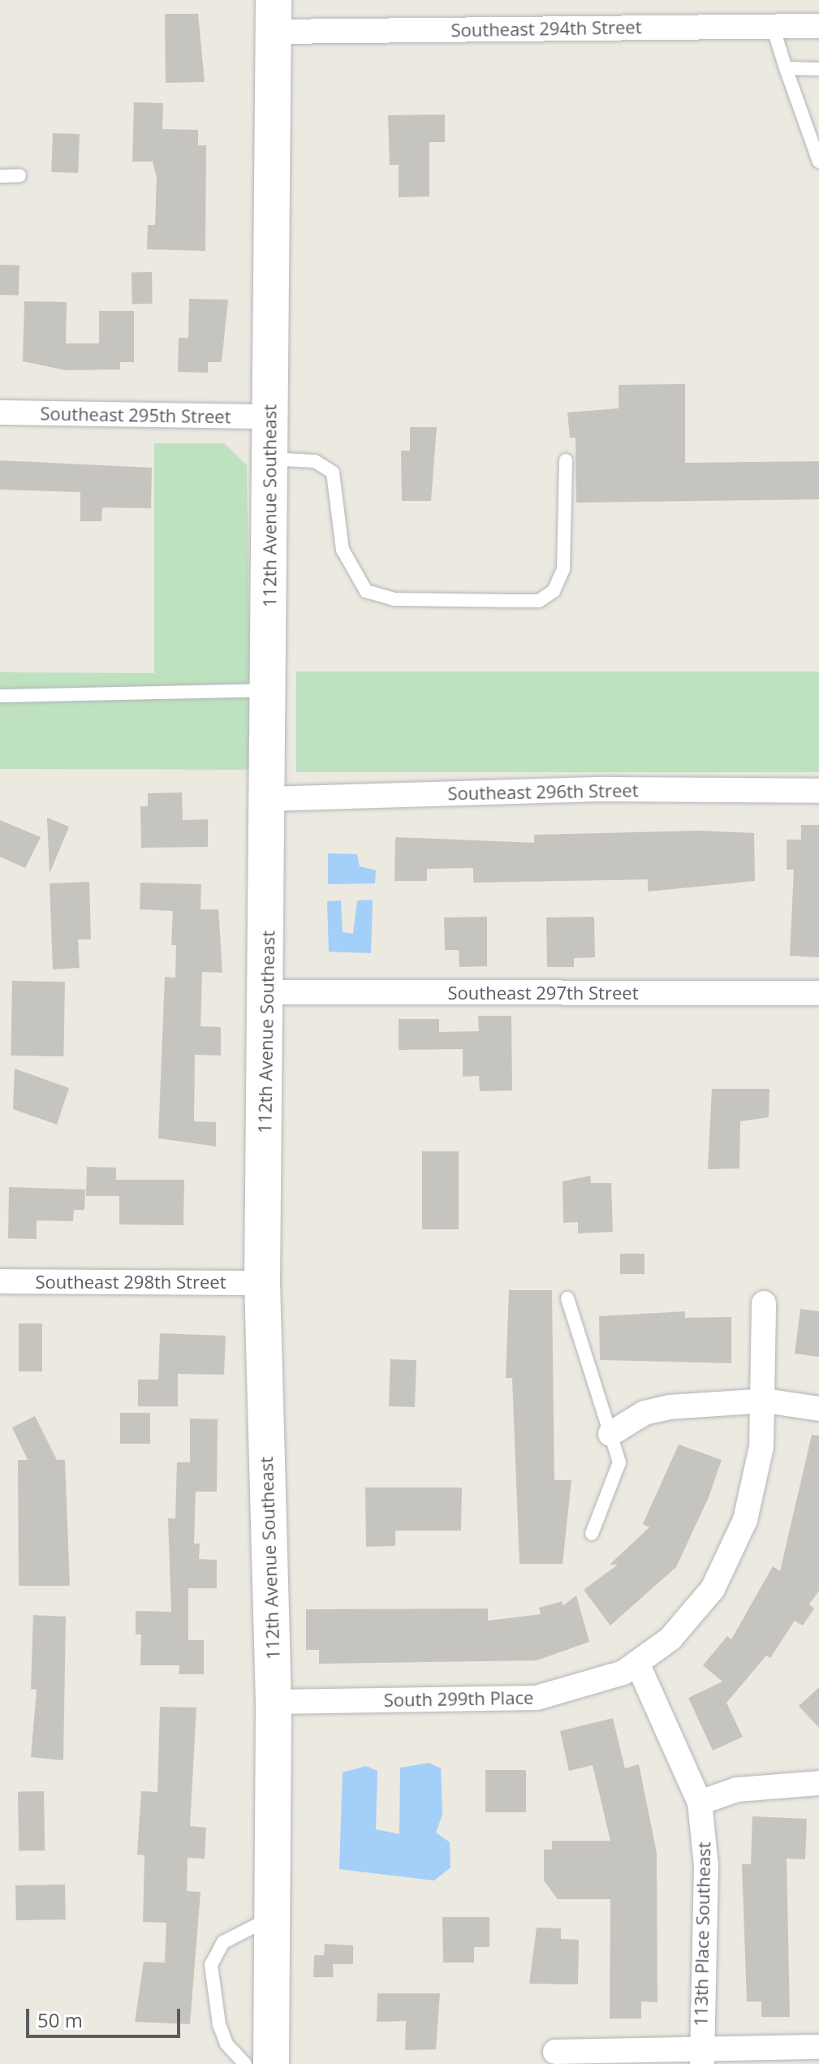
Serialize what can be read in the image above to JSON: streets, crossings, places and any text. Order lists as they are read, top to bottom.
{
  "streets": {
    "street": [
      "Southeast 294th Street",
      "Southeast 295th Street",
      "112th Avenue Southeast",
      "Southeast 296th Street",
      "Southeast 297th Street",
      "Southeast 298th Street",
      "South 299th Place",
      "113th Place Southeast"
    ]
  },
  "crossings": [
    ["Southeast 294th Street", "112th Avenue Southeast"],
    ["Southeast 295th Street", "112th Avenue Southeast"],
    ["112th Avenue Southeast", "Southeast 296th Street"],
    ["112th Avenue Southeast", "Southeast 297th Street"],
    ["112th Avenue Southeast", "Southeast 298th Street"],
    ["112th Avenue Southeast", "South 299th Place"],
    ["South 299th Place", "113th Place Southeast"]
  ],
  "scale_bar": "50 m"
}
